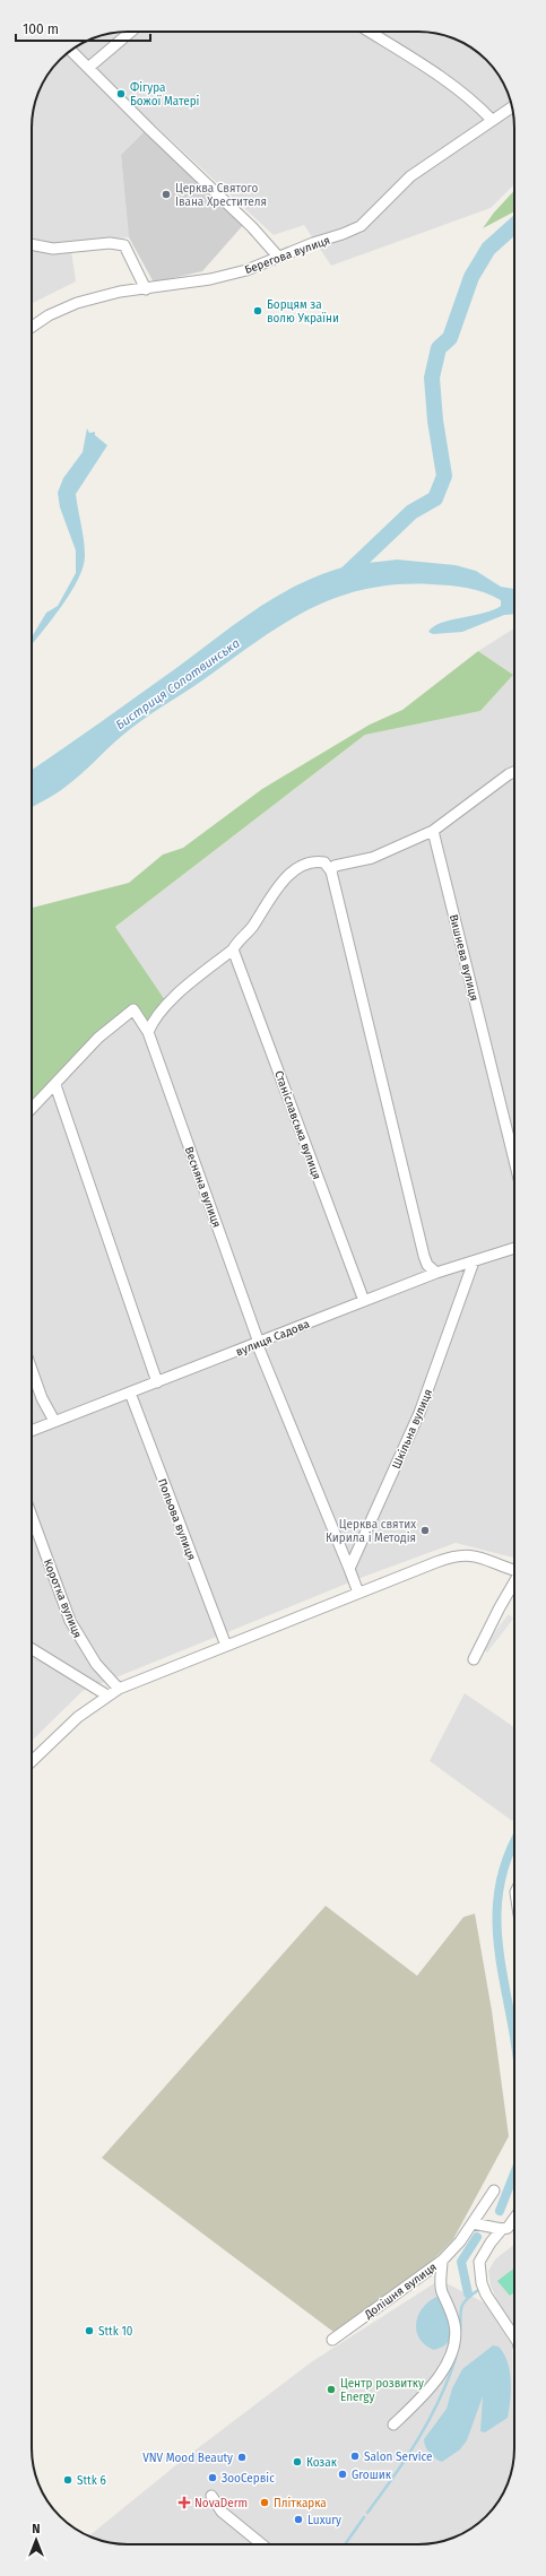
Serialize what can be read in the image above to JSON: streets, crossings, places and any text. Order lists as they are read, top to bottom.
{
  "streets": {
    "street": [
      "Берегова вулиця",
      "Вишнева вулиця",
      "Станіславська вулиця",
      "Весняна вулиця",
      "вулиця Садова",
      "Шкільна вулиця",
      "Польова вулиця",
      "Коротка вулиця",
      "Долішня вулиця"
    ]
  },
  "crossings": [
    ["Станіславська вулиця", "вулиця Садова"],
    ["Весняна вулиця", "вулиця Садова"],
    ["Весняна вулиця", "Шкільна вулиця"],
    ["вулиця Садова", "Шкільна вулиця"],
    ["вулиця Садова", "Польова вулиця"]
  ],
  "water": ["Бистриця Солотвинська"],
  "places": {
    "other": [
      "Фігура Божої Матері",
      "Церква Святого Івана Хрестителя",
      "Борцям за волю України",
      "Церква святих Кирила і Методія",
      "Sttk 10",
      "Центр розвитку Energy",
      "Salon Service",
      "VNV Mood Beauty",
      "Козак",
      "Groшик",
      "ЗооСервіс",
      "Sttk 6",
      "Пліткарка",
      "Luxury"
    ],
    "health": ["NovaDerm"]
  },
  "scale_bar": "100 m",
  "north": "top"
}
